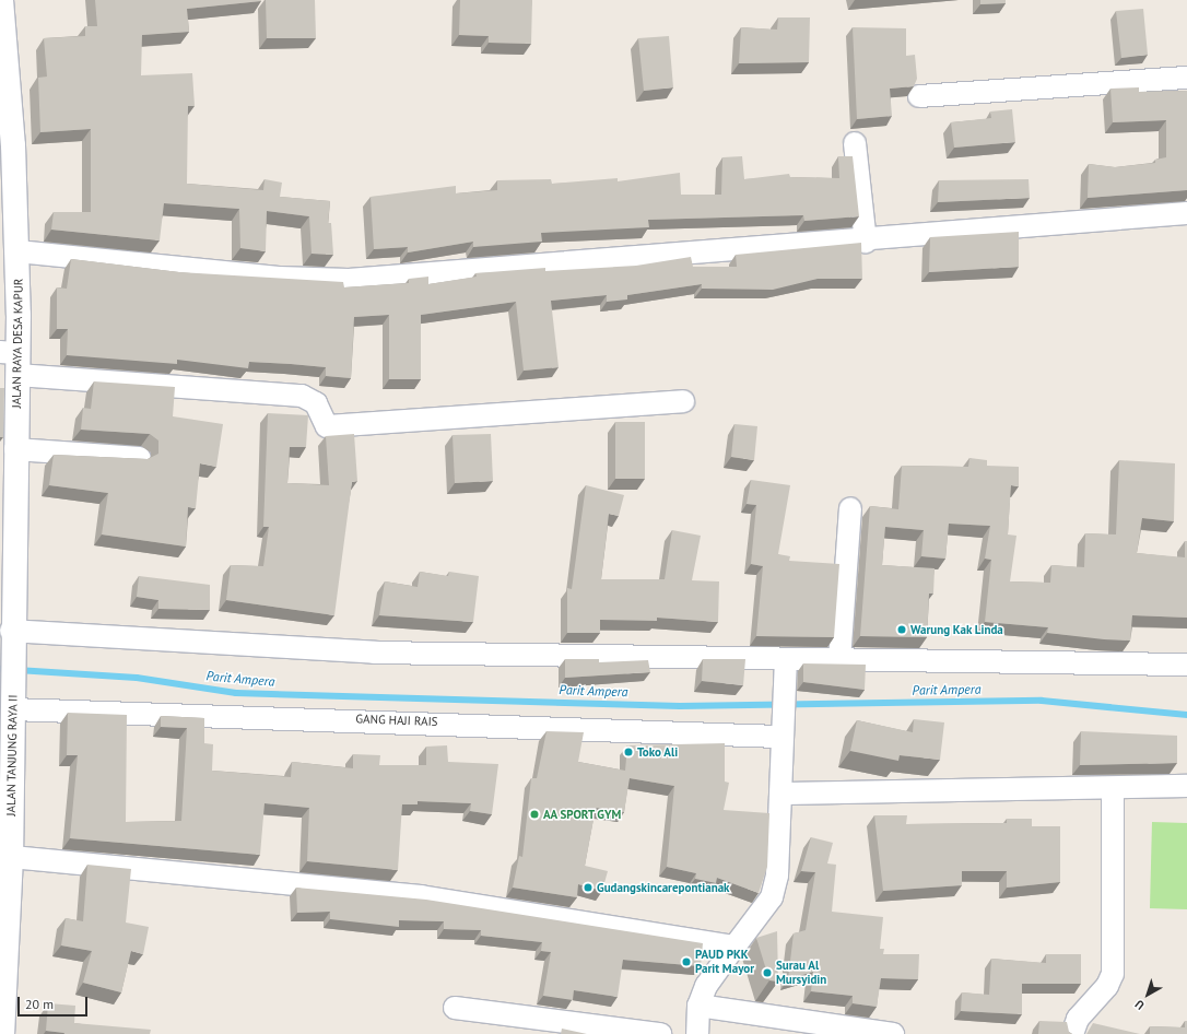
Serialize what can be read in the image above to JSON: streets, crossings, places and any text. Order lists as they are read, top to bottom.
{
  "streets": {
    "street": ["JALAN RAYA DESA KAPUR", "GANG HAJI RAIS", "JALAN TANJUNG RAYA II"]
  },
  "crossings": [
    ["JALAN RAYA DESA KAPUR", "GANG HAJI RAIS"],
    ["JALAN RAYA DESA KAPUR", "JALAN TANJUNG RAYA II"],
    ["GANG HAJI RAIS", "JALAN TANJUNG RAYA II"]
  ],
  "water": ["Parit Ampera"],
  "places": [
    "Warung Kak Linda",
    "Toko Ali",
    "AA SPORT GYM",
    "Gudangskincarepontianak",
    "PAUD PKK Parit Mayor",
    "Surau Al Mursyidin"
  ],
  "scale_bar": "20 m",
  "north": "bottom left"
}
